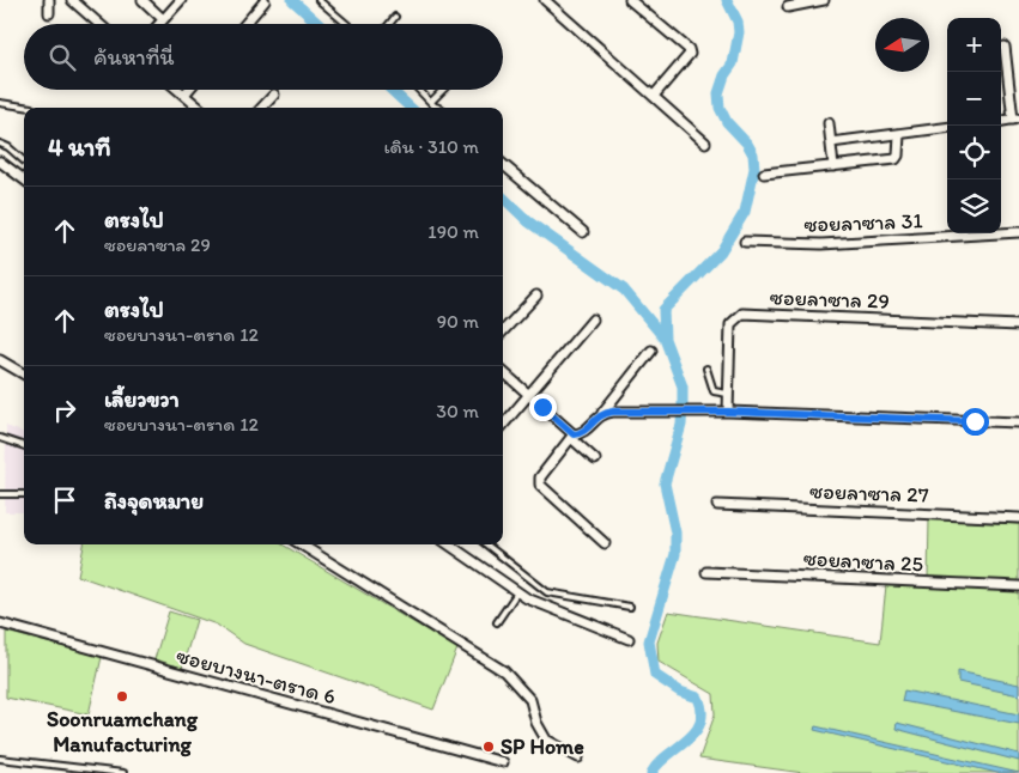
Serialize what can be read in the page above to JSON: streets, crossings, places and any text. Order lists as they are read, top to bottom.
{
  "streets": {
    "street": [
      "ซอยลาซาล 31",
      "ซอยลาซาล 29",
      "ซอยลาซาล 27",
      "ซอยลาซาล 25",
      "ซอยบางนา-ตราด 6"
    ]
  },
  "places": ["Soonruamchang Manufacturing", "SP Home"],
  "north": "left",
  "page": {
    "map_buttons": ["+", "−"],
    "search": "ค้นหาที่นี่",
    "heading": ["4 นาที", "เดิน · 310 m"],
    "list": [
      ["ตรงไป", "ซอยลาซาล 29", "190 m"],
      ["ตรงไป", "ซอยบางนา-ตราด 12", "90 m"],
      ["เลี้ยวขวา", "ซอยบางนา-ตราด 12", "30 m"],
      "ถึงจุดหมาย"
    ]
  }
}
